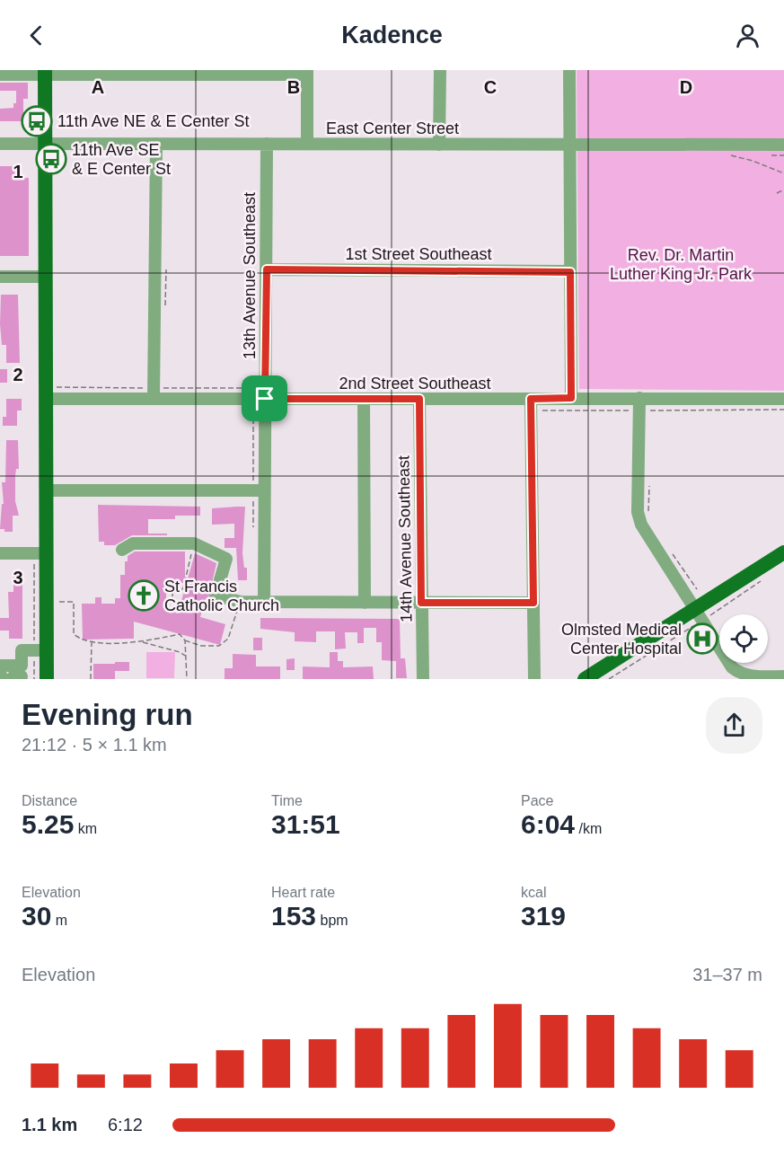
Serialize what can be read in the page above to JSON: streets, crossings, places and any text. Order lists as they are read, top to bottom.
{
  "streets": {
    "street": [
      "East Center Street",
      "1st Street Southeast",
      "13th Avenue Southeast",
      "2nd Street Southeast",
      "14th Avenue Southeast"
    ]
  },
  "crossings": [
    ["East Center Street", "13th Avenue Southeast"],
    ["1st Street Southeast", "13th Avenue Southeast"],
    ["13th Avenue Southeast", "2nd Street Southeast"],
    ["2nd Street Southeast", "14th Avenue Southeast"]
  ],
  "parks": ["Rev. Dr. Martin Luther King Jr. Park"],
  "places": {
    "bus stop": ["11th Ave NE & E Center St", "11th Ave SE & E Center St"],
    "church": ["St Francis Catholic Church"],
    "hospital": ["Olmsted Medical Center Hospital"]
  },
  "page": {
    "header": "Kadence",
    "heading": ["Evening run", "21:12 · 5 × 1.1 km"],
    "stats": [
      ["Distance", "5.25 km"],
      ["Time", "31:51"],
      ["Pace", "6:04 /km"],
      ["Elevation", "30 m"],
      ["Heart rate", "153 bpm"],
      ["kcal", "319"]
    ],
    "chart": ["Elevation", "31–37 m"],
    "list": [
      {
        "name": "1.1 km",
        "note": "6:12"
      }
    ]
  },
  "grid": {
    "columns": [
      "A",
      "B",
      "C",
      "D"
    ],
    "rows": ["1", "2", "3"]
  }
}
